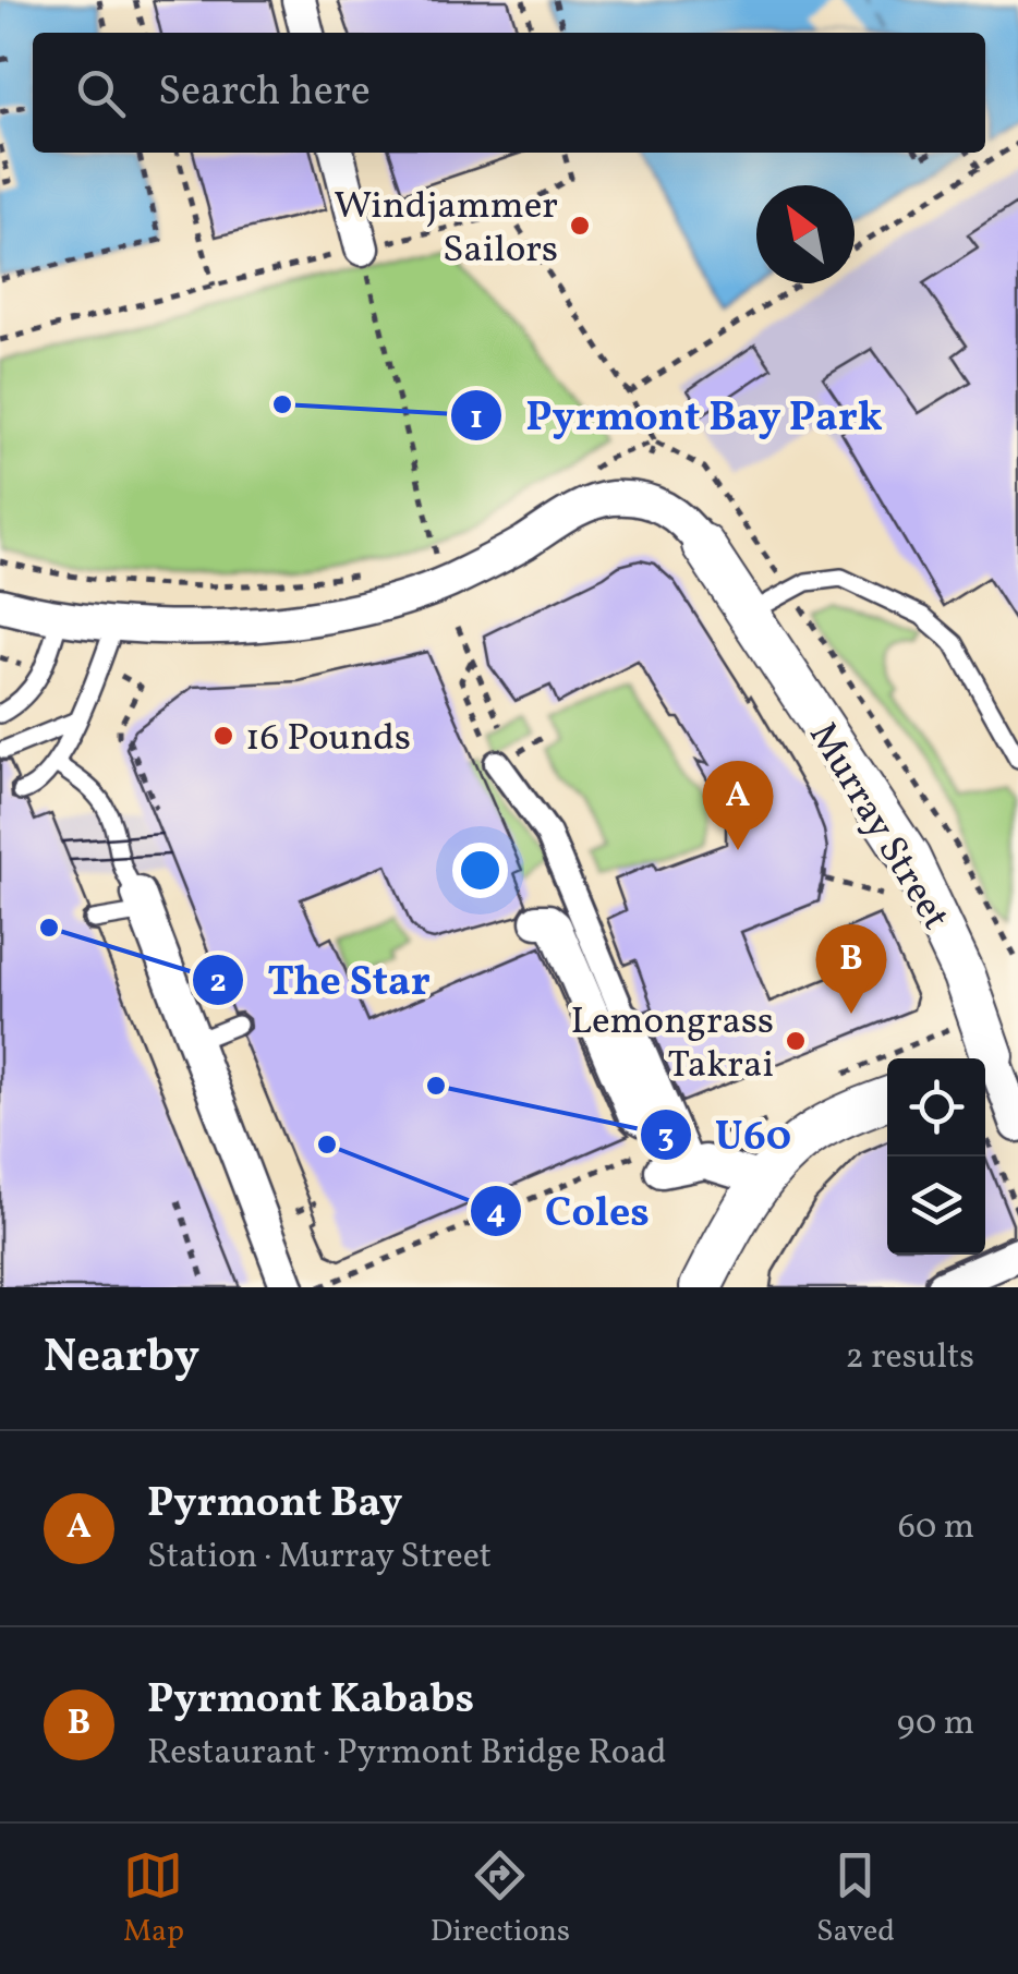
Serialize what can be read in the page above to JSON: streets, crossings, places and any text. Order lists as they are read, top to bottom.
{
  "streets": {
    "street": ["Murray Street"]
  },
  "places": [
    "Windjammer Sailors",
    "Pyrmont Bay Park",
    "16 Pounds",
    "The Star",
    "Lemongrass Takrai",
    "U60",
    "Coles"
  ],
  "north": "top left",
  "page": {
    "search": "Search here",
    "pins": ["A", "B"],
    "heading": ["Nearby", "2 results"],
    "list": [
      {
        "mark": "A",
        "name": "Pyrmont Bay",
        "note": "Station · Murray Street",
        "value": "60 m"
      },
      {
        "mark": "B",
        "name": "Pyrmont Kababs",
        "note": "Restaurant · Pyrmont Bridge Road",
        "value": "90 m"
      }
    ],
    "nav": ["Map", "Directions", "Saved"]
  }
}
